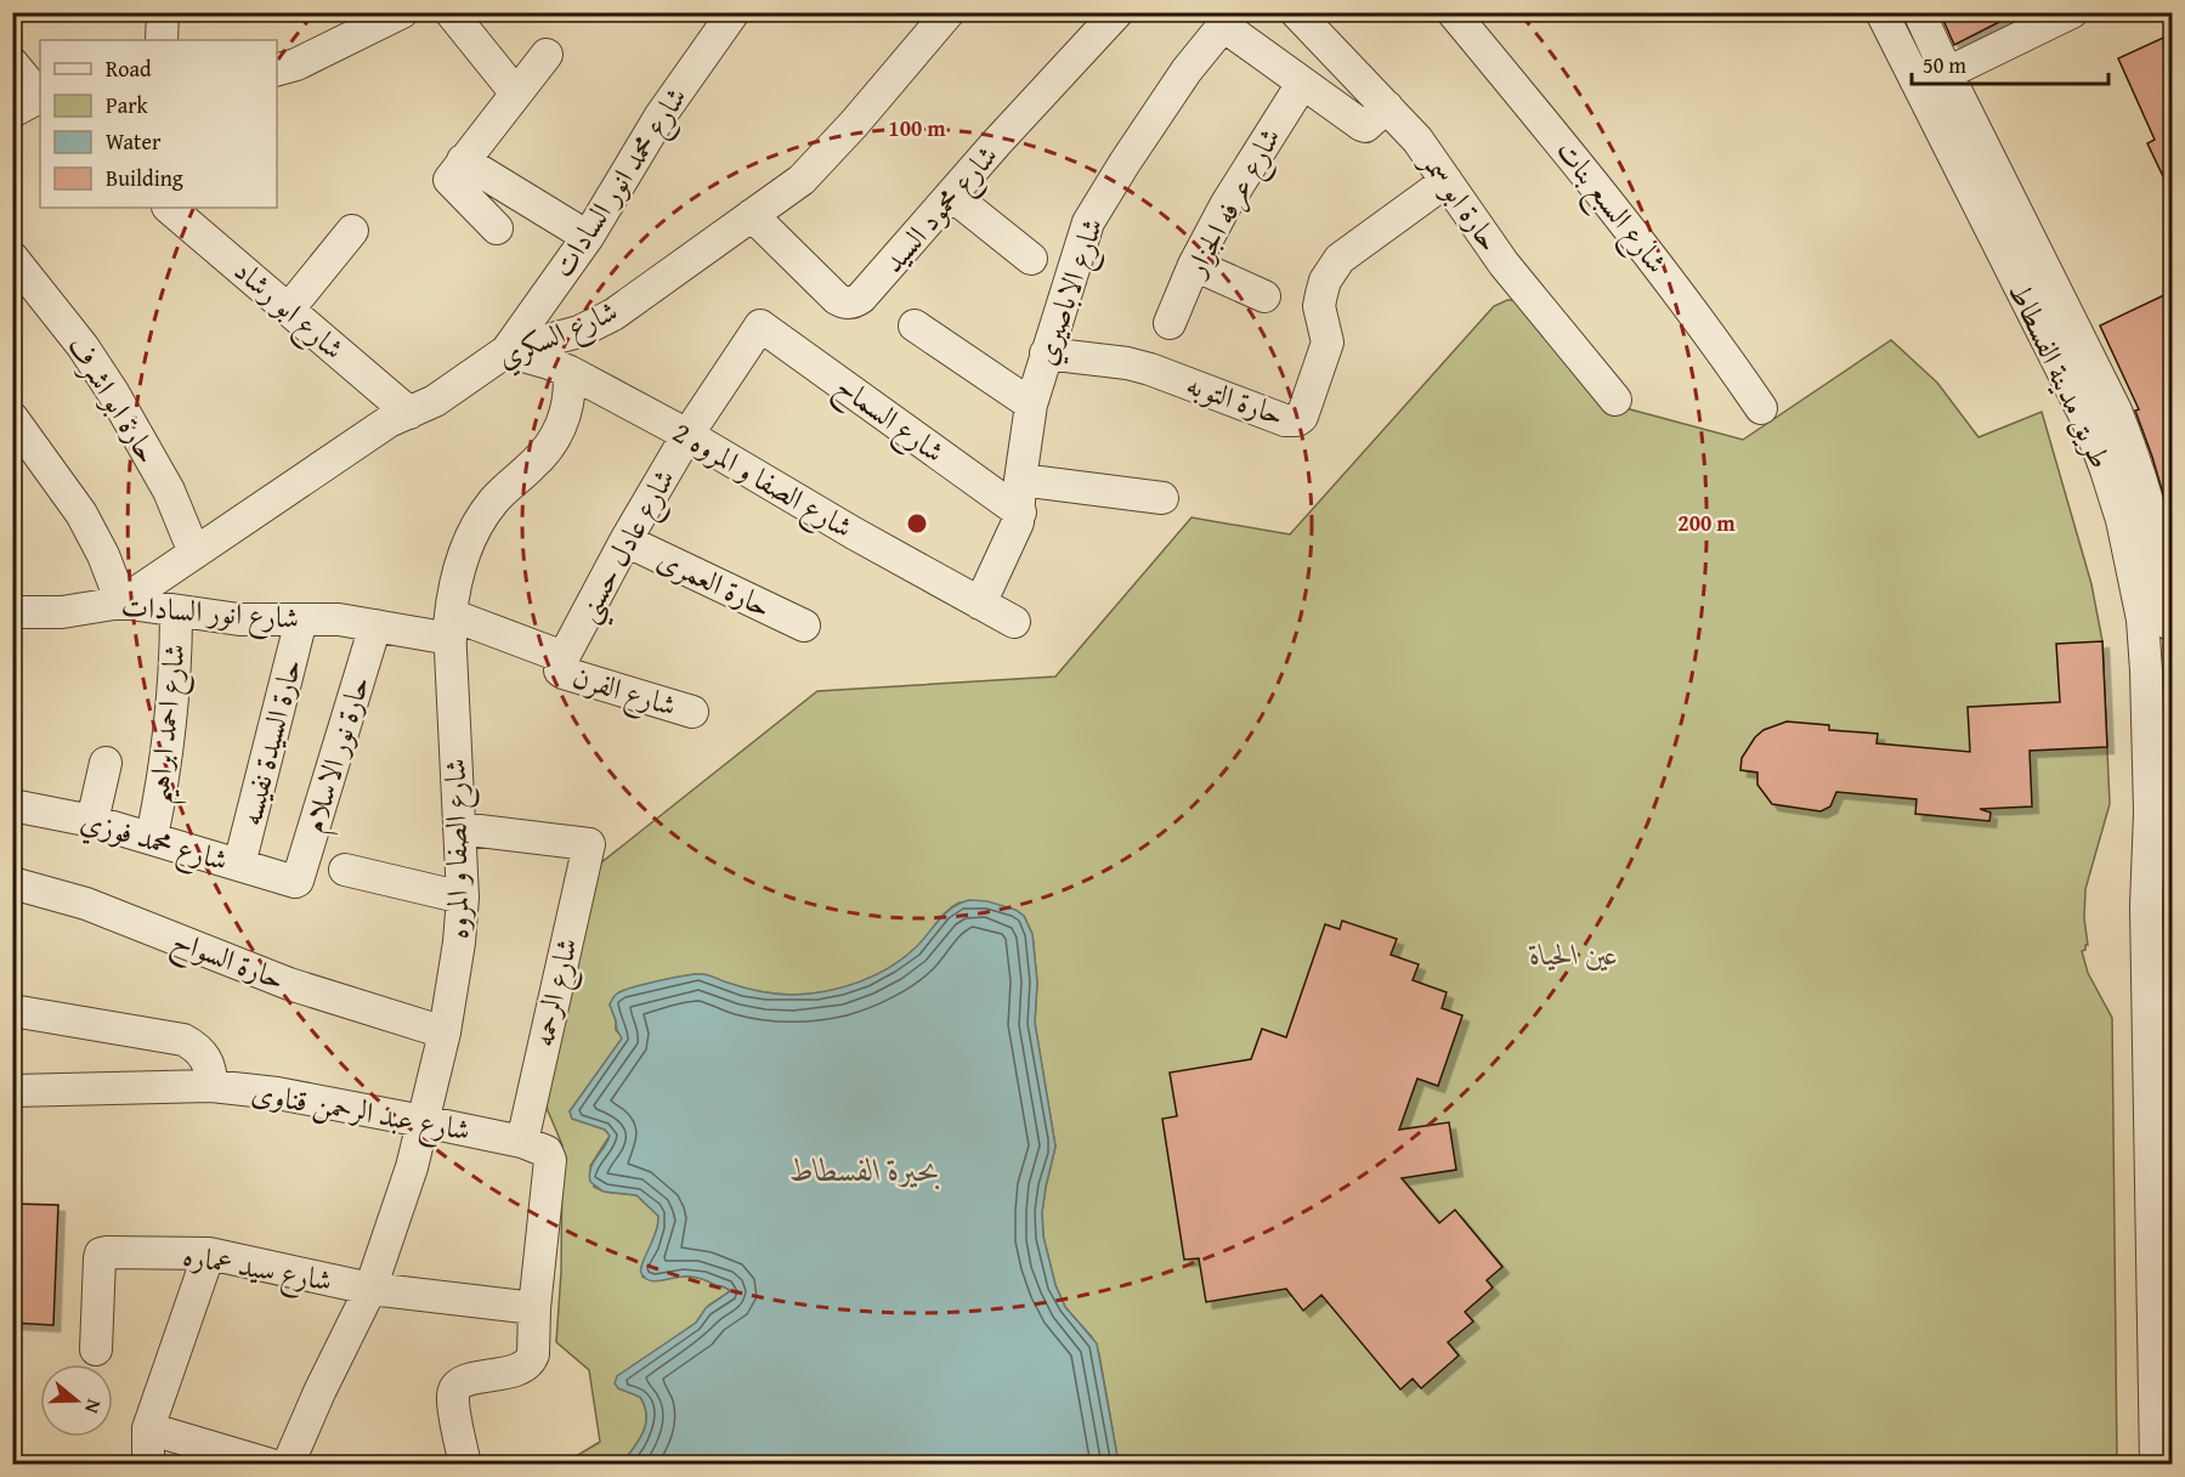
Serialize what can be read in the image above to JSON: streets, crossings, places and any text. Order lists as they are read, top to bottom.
{
  "streets": {
    "street": [
      "شارع محمد انور السادات",
      "شارع عرفه الجزار",
      "حارة ابو سمر",
      "شارع السبع بنات",
      "شارع محمود السيد",
      "شارع الاباصيري",
      "شارع ابو رشاد",
      "شارع السكري",
      "طريق مدينة الفسطاط",
      "حارة ابو اشرف",
      "حارة التوبه",
      "شارع السماح",
      "شارع الصفا و المروه 2",
      "شارع عادل حسني",
      "حارة العمرى",
      "شارع انور السادات",
      "شارع الفرن",
      "شارع احمد ابراهيم",
      "حارة السيدة نفيسه",
      "حارة نور الاسلام",
      "شارع محمد فوزي",
      "شارع الصفا و المروه",
      "حارة السواح",
      "شارع الرحمه",
      "شارع عبد الرحمن قناوى",
      "شارع سيد عماره"
    ]
  },
  "crossings": [
    ["شارع محمد انور السادات", "شارع السكري"],
    ["شارع محمد انور السادات", "شارع الصفا و المروه 2"],
    ["حارة ابو سمر", "حارة التوبه"],
    ["شارع محمود السيد", "شارع السكري"],
    ["شارع الاباصيري", "حارة التوبه"],
    ["شارع الاباصيري", "شارع السماح"],
    ["شارع الاباصيري", "شارع الصفا و المروه 2"],
    ["شارع ابو رشاد", "شارع السكري"],
    ["شارع السكري", "حارة ابو اشرف"],
    ["شارع السكري", "شارع الصفا و المروه 2"],
    ["شارع السكري", "شارع انور السادات"],
    ["شارع السماح", "شارع عادل حسني"],
    ["شارع الصفا و المروه 2", "شارع عادل حسني"],
    ["شارع الصفا و المروه 2", "شارع الصفا و المروه"],
    ["شارع عادل حسني", "حارة العمرى"],
    ["شارع عادل حسني", "شارع الفرن"],
    ["شارع انور السادات", "شارع الفرن"],
    ["شارع انور السادات", "شارع احمد ابراهيم"],
    ["شارع انور السادات", "حارة السيدة نفيسه"],
    ["شارع انور السادات", "حارة نور الاسلام"],
    ["شارع انور السادات", "شارع الصفا و المروه"],
    ["شارع الفرن", "شارع الصفا و المروه"],
    ["شارع احمد ابراهيم", "شارع محمد فوزي"],
    ["حارة السيدة نفيسه", "شارع محمد فوزي"],
    ["حارة نور الاسلام", "شارع محمد فوزي"],
    ["شارع الصفا و المروه", "حارة السواح"],
    ["شارع الصفا و المروه", "شارع الرحمه"],
    ["شارع الصفا و المروه", "شارع عبد الرحمن قناوى"],
    ["شارع الصفا و المروه", "شارع سيد عماره"],
    ["شارع الرحمه", "شارع عبد الرحمن قناوى"],
    ["شارع عبد الرحمن قناوى", "شارع سيد عماره"]
  ],
  "water": ["بحيرة الفسطاط"],
  "parks": ["عين الحياة"],
  "legend": [
    "Road",
    "Park",
    "Water",
    "Building"
  ],
  "scale_bar": "50 m",
  "north": "right",
  "rings": ["100 m", "200 m"]
}
